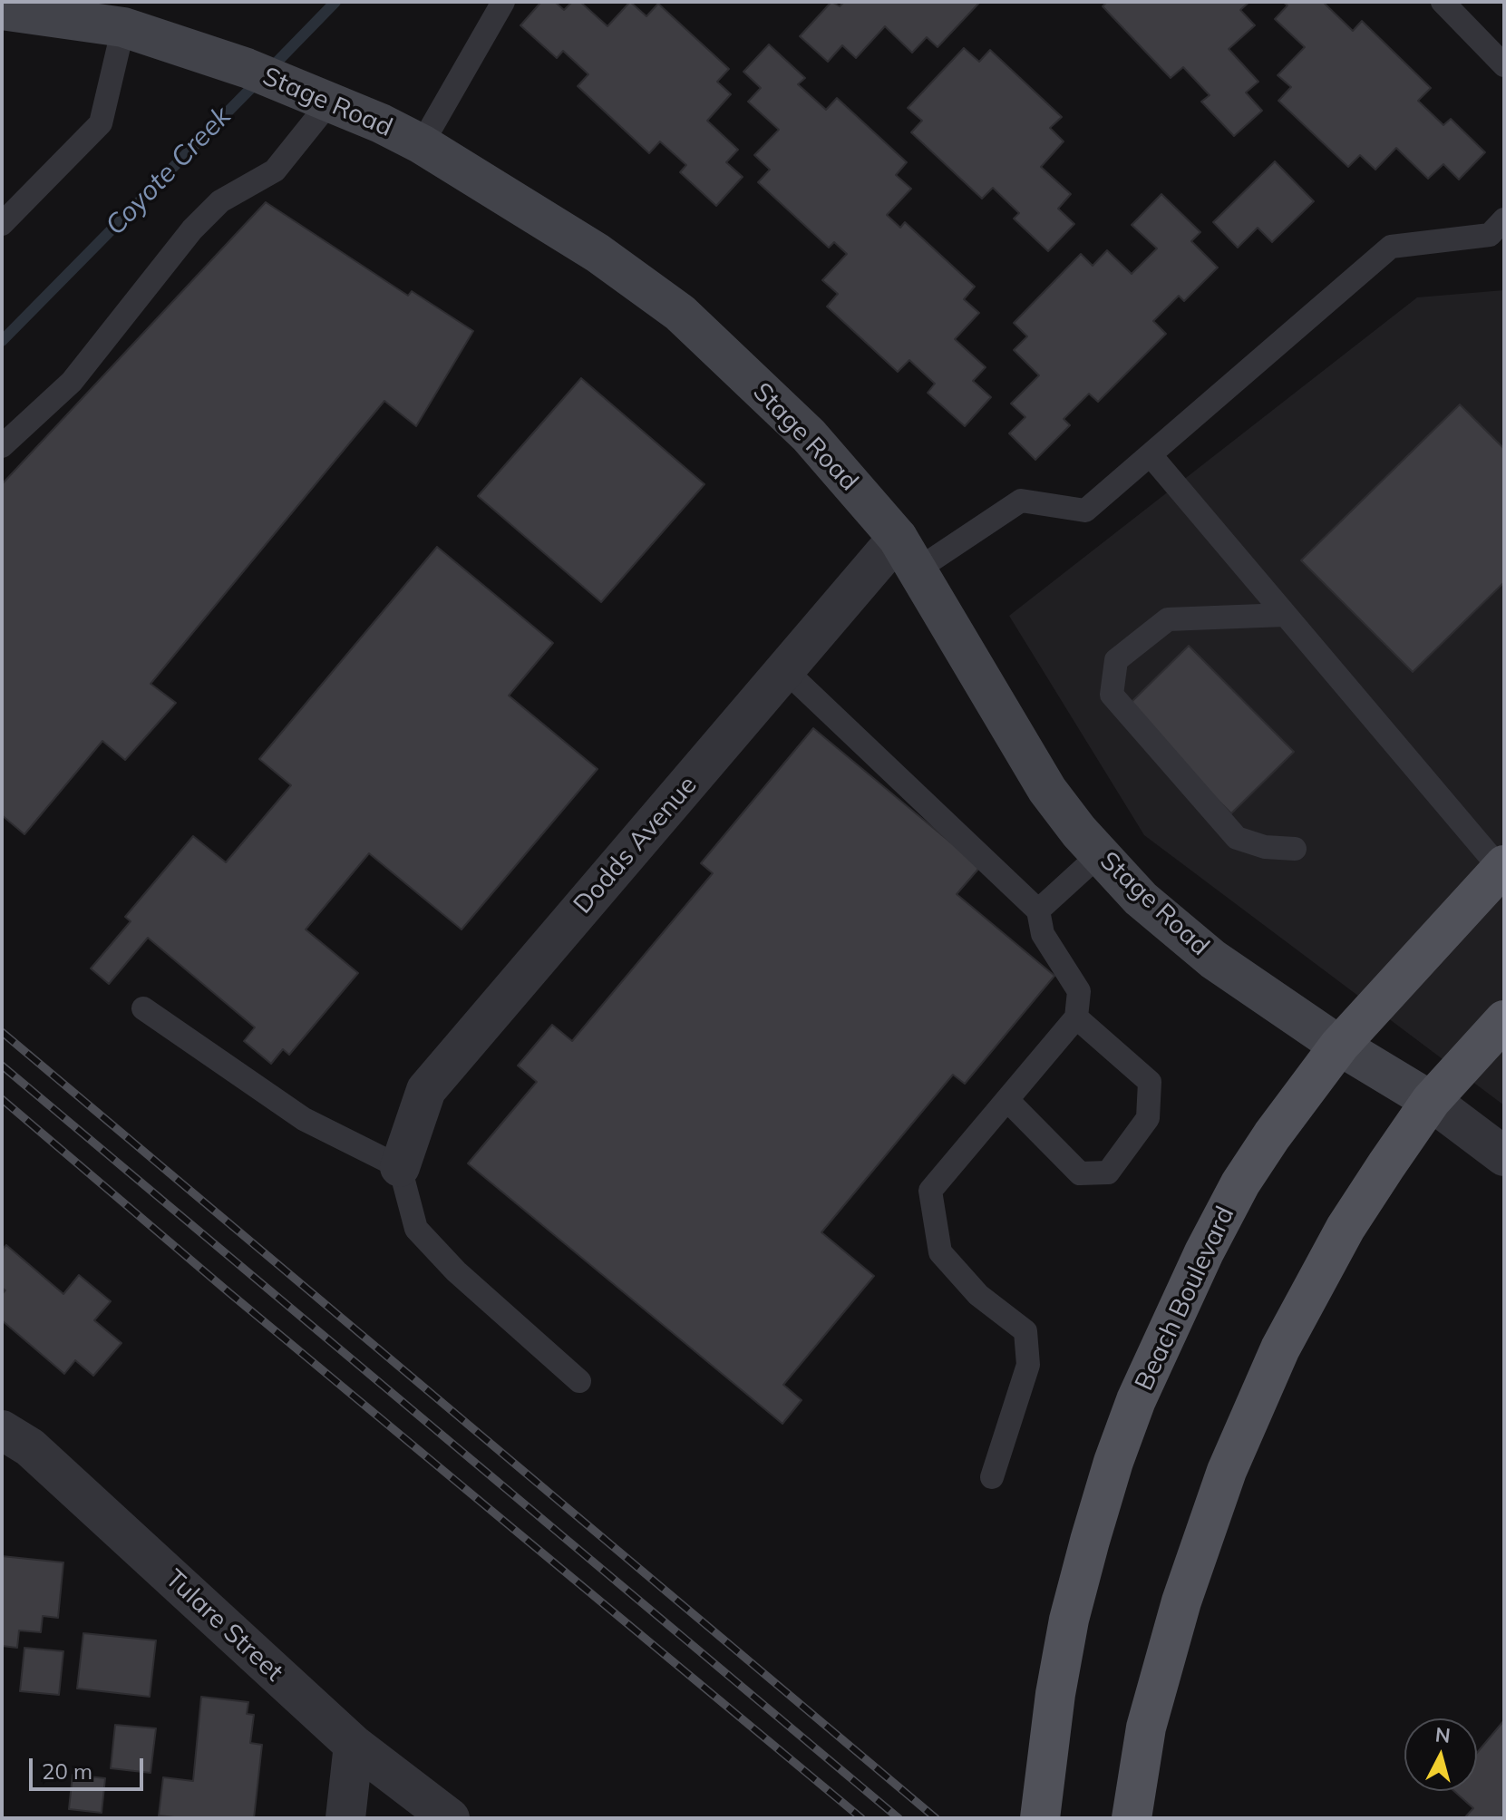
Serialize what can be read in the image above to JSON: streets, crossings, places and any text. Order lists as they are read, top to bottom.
{
  "streets": {
    "main road": ["Stage Road", "Beach Boulevard"],
    "street": ["Dodds Avenue", "Tulare Street"]
  },
  "crossings": [
    ["Stage Road", "Dodds Avenue"],
    ["Stage Road", "Beach Boulevard"]
  ],
  "water": ["Coyote Creek"],
  "scale_bar": "20 m",
  "north": "top"
}
